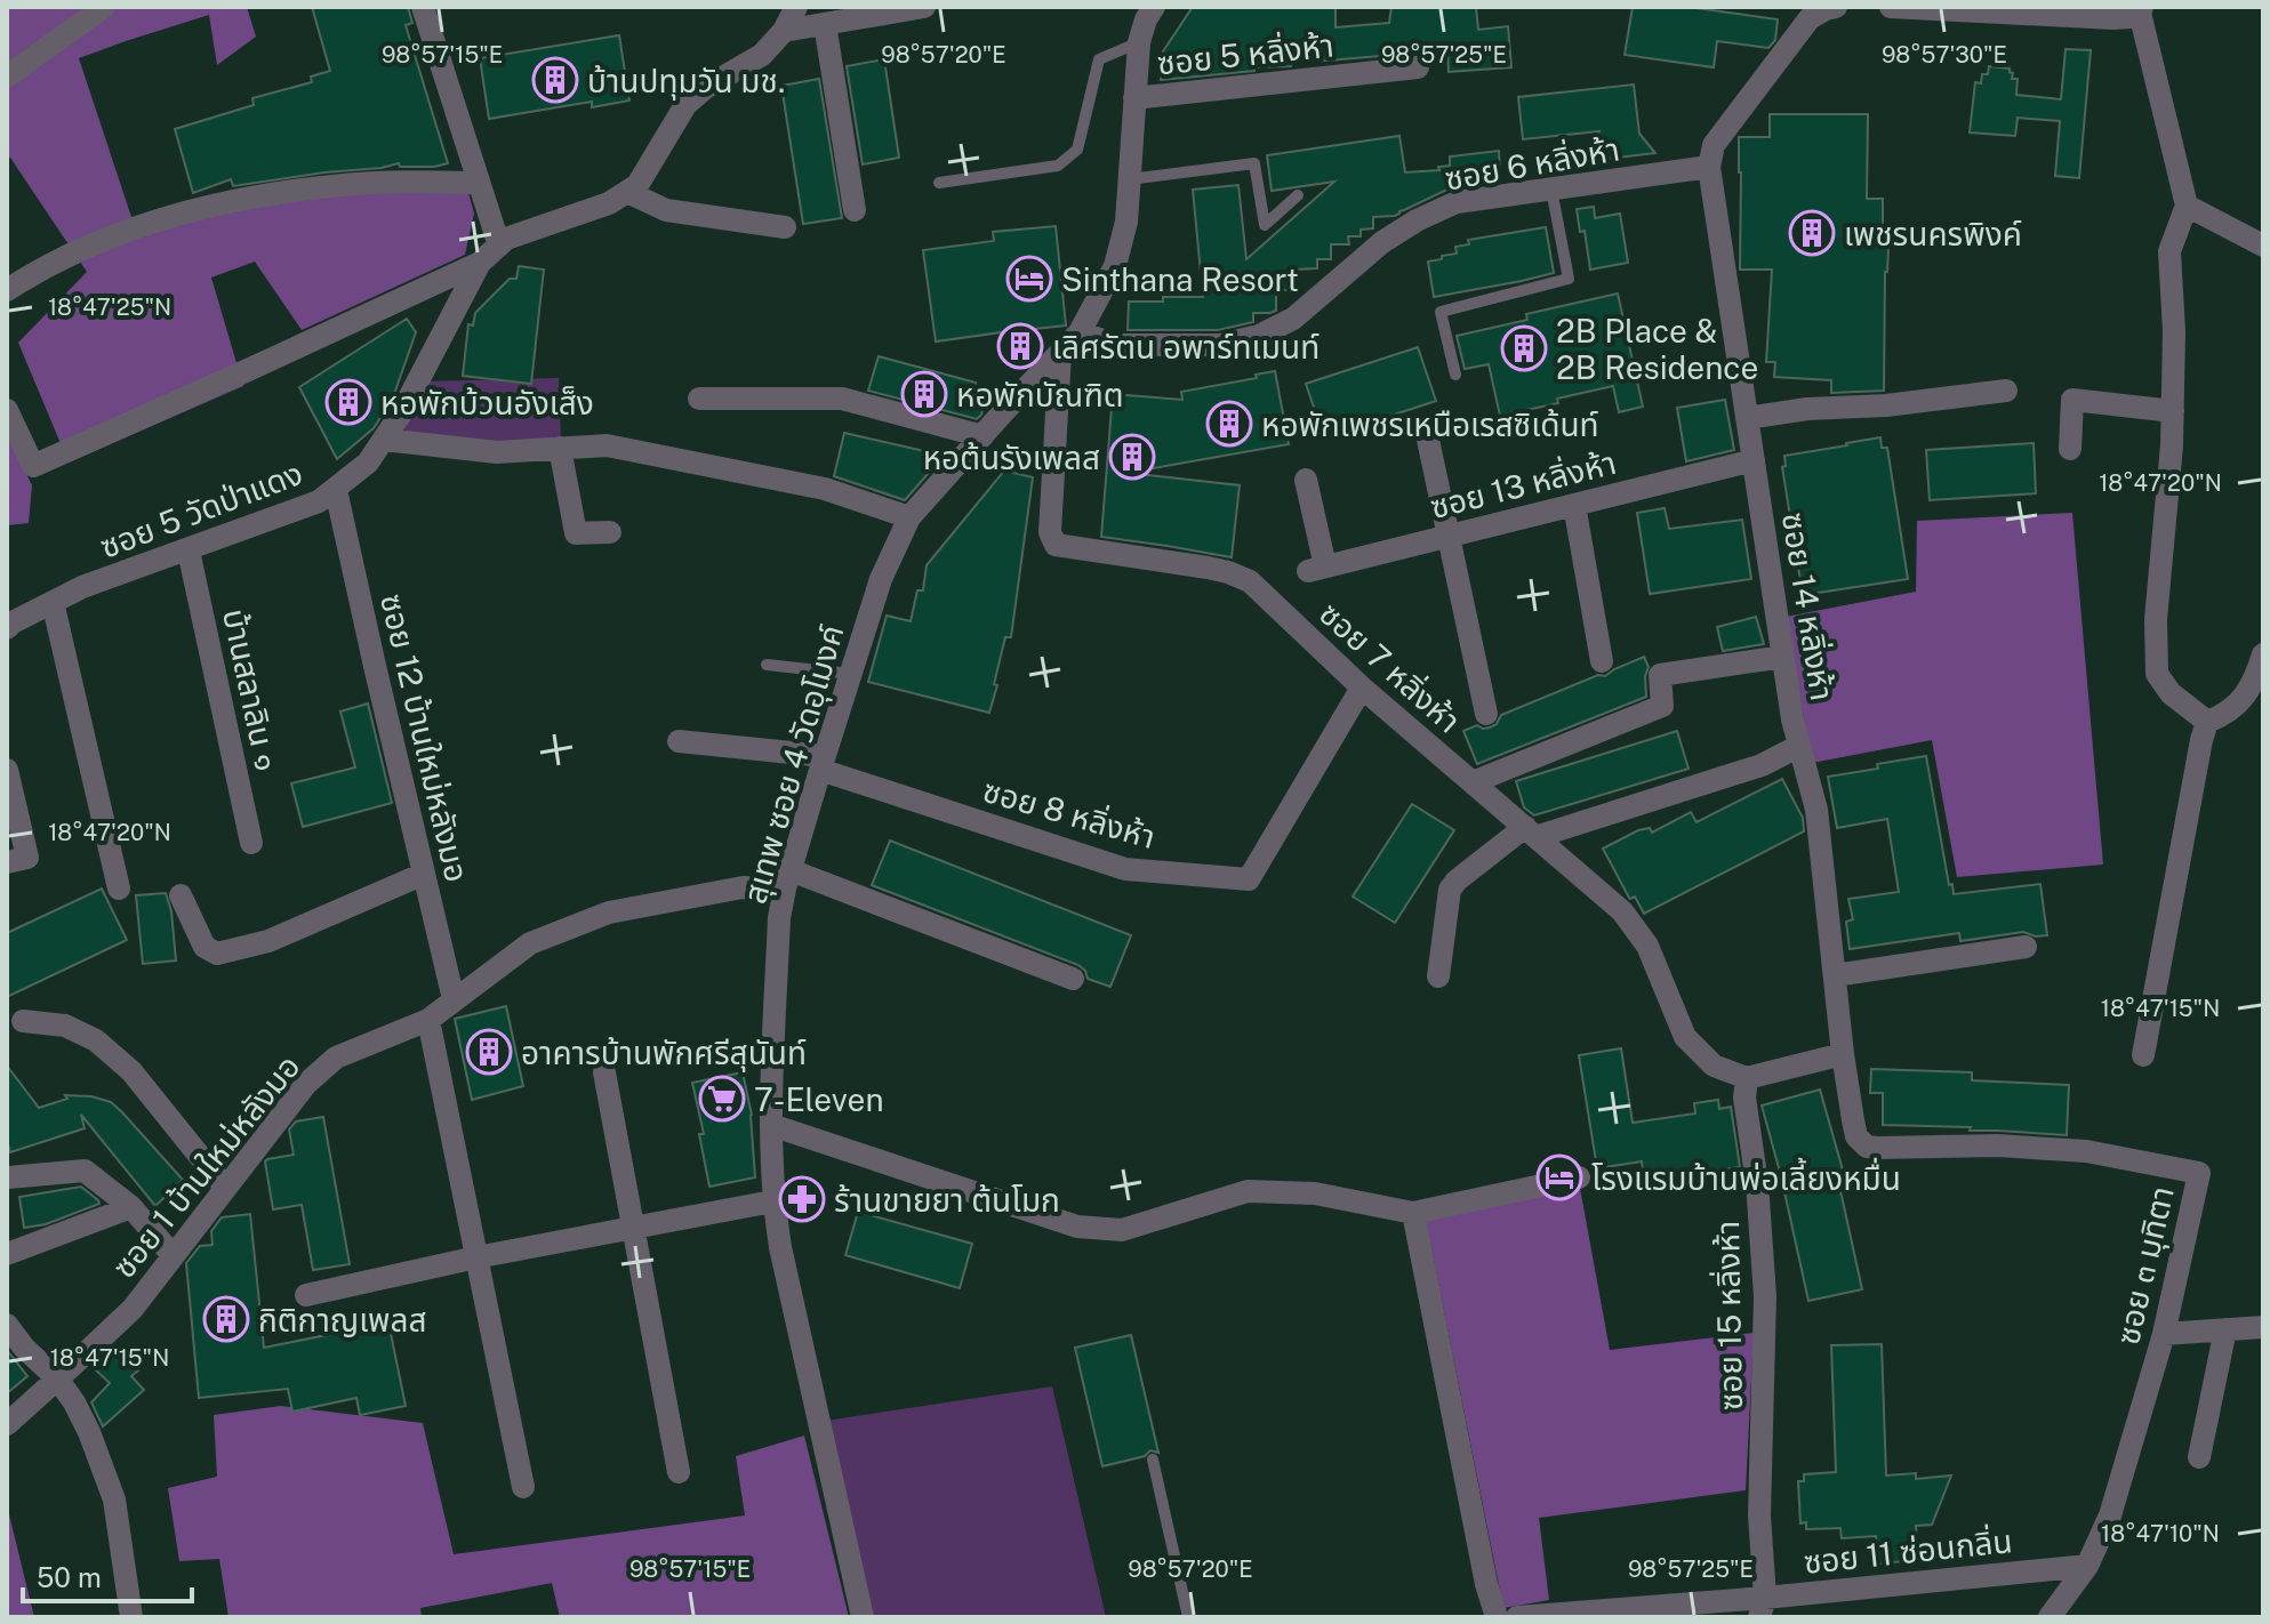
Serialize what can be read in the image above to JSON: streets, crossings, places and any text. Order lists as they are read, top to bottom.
{
  "streets": {
    "street": [
      "ซอย 5 หลิ่งห้า",
      "ซอย 6 หลิ่งห้า",
      "ซอย 13 หลิ่งห้า",
      "ซอย 5 วัดป่าแดง",
      "ซอย 14 หลิ่งห้า",
      "ซอย 7 หลิ่งห้า",
      "บ้านสลาลิน ๑",
      "ซอย 12 บ้านใหม่หลังมอ",
      "สุเทพ ซอย 4 วัดอุโมงค์",
      "ซอย 8 หลิ่งห้า",
      "ซอย 1 บ้านใหม่หลังมอ",
      "ซอย ๓ มุทิตา",
      "ซอย 15 หลิ่งห้า",
      "ซอย 11 ซ่อนกลิ่น"
    ]
  },
  "crossings": [
    ["ซอย 5 หลิ่งห้า", "สุเทพ ซอย 4 วัดอุโมงค์"],
    ["ซอย 6 หลิ่งห้า", "ซอย 14 หลิ่งห้า"],
    ["ซอย 6 หลิ่งห้า", "สุเทพ ซอย 4 วัดอุโมงค์"],
    ["ซอย 13 หลิ่งห้า", "ซอย 14 หลิ่งห้า"],
    ["ซอย 5 วัดป่าแดง", "บ้านสลาลิน ๑"],
    ["ซอย 5 วัดป่าแดง", "ซอย 12 บ้านใหม่หลังมอ"],
    ["ซอย 14 หลิ่งห้า", "ซอย ๓ มุทิตา"],
    ["ซอย 7 หลิ่งห้า", "สุเทพ ซอย 4 วัดอุโมงค์"],
    ["ซอย 7 หลิ่งห้า", "ซอย 8 หลิ่งห้า"],
    ["ซอย 7 หลิ่งห้า", "ซอย 15 หลิ่งห้า"],
    ["ซอย 12 บ้านใหม่หลังมอ", "ซอย 1 บ้านใหม่หลังมอ"],
    ["สุเทพ ซอย 4 วัดอุโมงค์", "ซอย 8 หลิ่งห้า"],
    ["สุเทพ ซอย 4 วัดอุโมงค์", "ซอย 1 บ้านใหม่หลังมอ"],
    ["ซอย ๓ มุทิตา", "ซอย 11 ซ่อนกลิ่น"],
    ["ซอย 15 หลิ่งห้า", "ซอย 11 ซ่อนกลิ่น"]
  ],
  "places": {
    "building": [
      "บ้านปทุมวัน มช.",
      "เพชรนครพิงค์",
      "เลิศรัตน อพาร์ทเมนท์",
      "2B Place & 2B Residence",
      "หอพักบัณฑิต",
      "หอพักบ้วนอังเส็ง",
      "หอพักเพชรเหนือเรสซิเด้นท์",
      "หอต้นรังเพลส",
      "อาคารบ้านพักศรีสุนันท์",
      "กิติกาญเพลส"
    ],
    "hotel": ["Sinthana Resort", "โรงแรมบ้านพ่อเลี้ยงหมื่น"],
    "supermarket": ["7-Eleven"],
    "pharmacy": ["ร้านขายยา ต้นโมก"]
  },
  "scale_bar": "50 m",
  "coordinates": [
    "98°57'15\"E",
    "98°57'20\"E",
    "98°57'25\"E",
    "98°57'30\"E",
    "18°47'25\"N",
    "18°47'20\"N",
    "18°47'15\"N",
    "18°47'10\"N"
  ]
}
